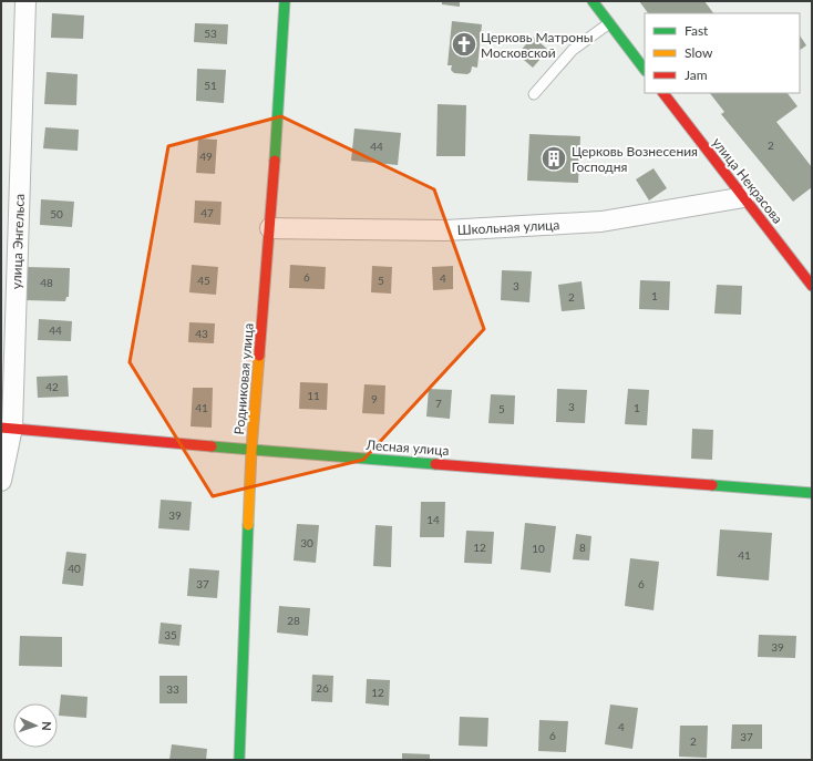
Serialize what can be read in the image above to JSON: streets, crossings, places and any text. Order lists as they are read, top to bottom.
{
  "streets": {
    "street": [
      "улица Некрасова",
      "Школьная улица",
      "улица Энгельса",
      "Родниковая улица",
      "Лесная улица"
    ]
  },
  "crossings": [
    ["улица Некрасова", "Школьная улица"],
    ["Школьная улица", "Родниковая улица"],
    ["улица Энгельса", "Лесная улица"],
    ["Родниковая улица", "Лесная улица"]
  ],
  "places": {
    "church": ["Церковь Матроны Московской"],
    "building": ["Церковь Вознесения Господня"]
  },
  "house_numbers": [
    "53",
    "51",
    "2",
    "44",
    "49",
    "47",
    "50",
    "6",
    "4",
    "45",
    "5",
    "48",
    "3",
    "1",
    "2",
    "44",
    "43",
    "42",
    "11",
    "9",
    "7",
    "3",
    "41",
    "1",
    "5",
    "39",
    "14",
    "30",
    "12",
    "8",
    "10",
    "41",
    "40",
    "37",
    "6",
    "28",
    "35",
    "39",
    "26",
    "33",
    "12",
    "4",
    "6",
    "37",
    "2"
  ],
  "legend": ["Fast", "Slow", "Jam"],
  "north": "right"
}
